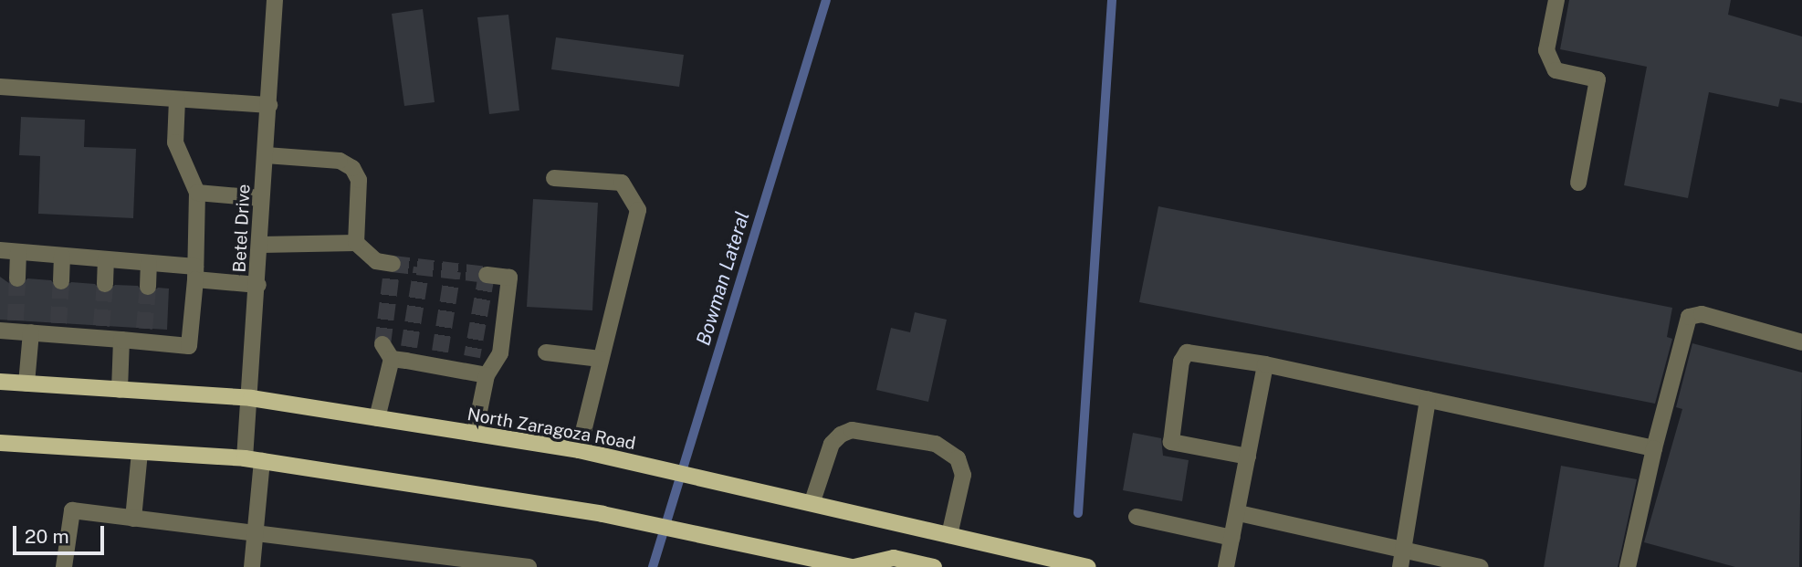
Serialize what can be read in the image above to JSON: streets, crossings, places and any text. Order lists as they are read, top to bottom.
{
  "streets": {
    "main road": ["North Zaragoza Road"],
    "street": ["Betel Drive"]
  },
  "crossings": [
    ["Betel Drive", "North Zaragoza Road"]
  ],
  "water": ["Bowman Lateral"],
  "scale_bar": "20 m"
}
